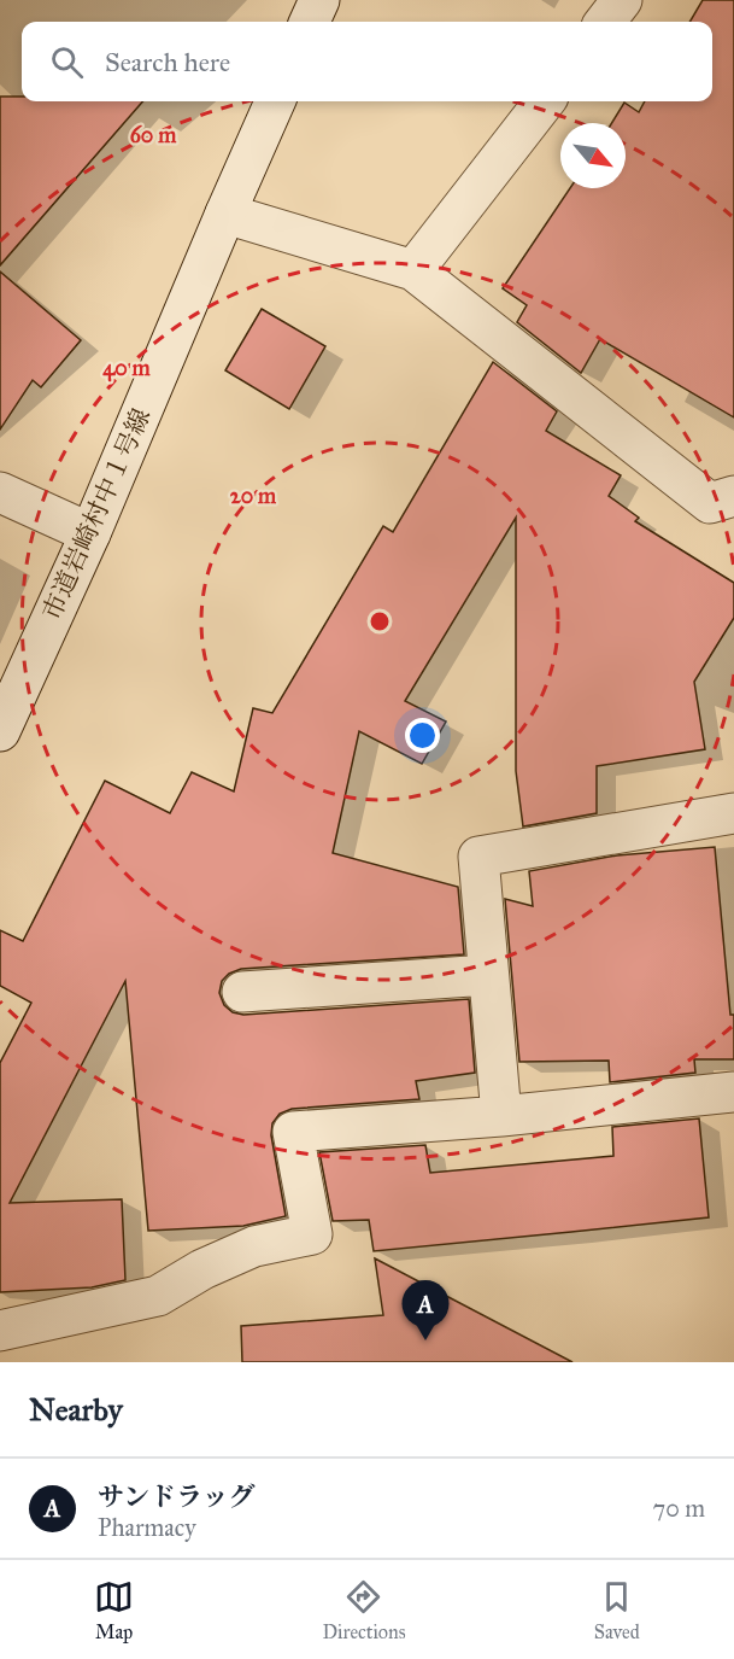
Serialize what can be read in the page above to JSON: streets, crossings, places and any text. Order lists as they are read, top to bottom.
{
  "streets": {
    "street": ["市道岩崎村中１号線"]
  },
  "north": "bottom right",
  "page": {
    "search": "Search here",
    "pins": "A",
    "heading": "Nearby",
    "list": [
      {
        "mark": "A",
        "name": "サンドラッグ",
        "note": "Pharmacy",
        "value": "70 m"
      }
    ],
    "nav": ["Map", "Directions", "Saved"]
  },
  "rings": ["60 m", "40 m", "20 m"]
}
